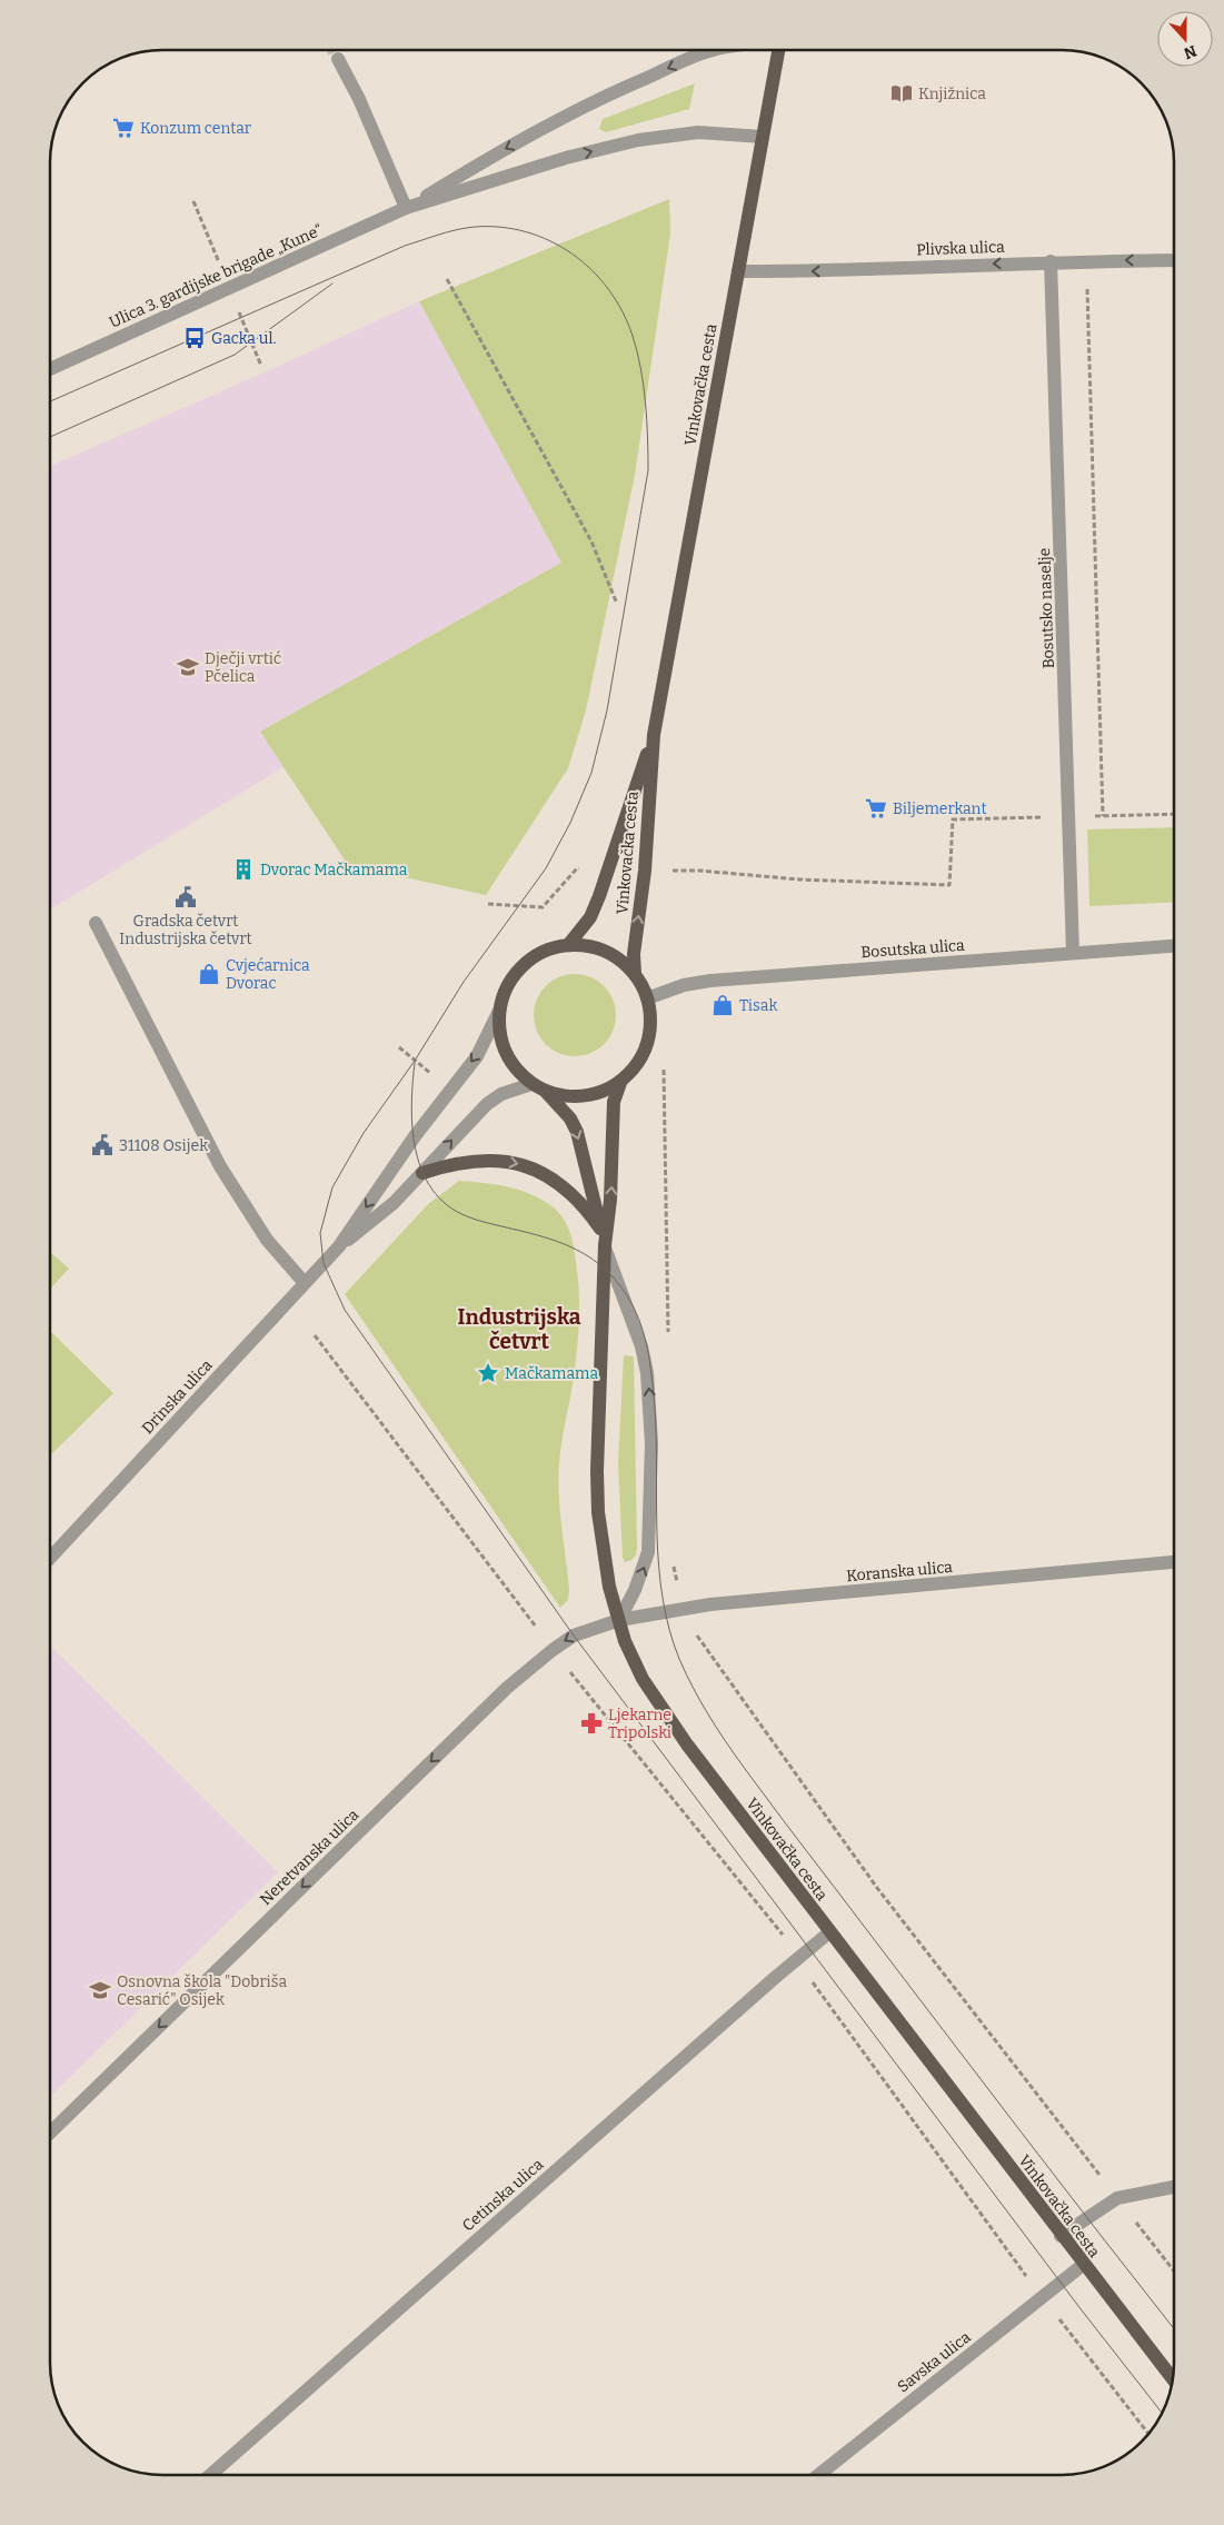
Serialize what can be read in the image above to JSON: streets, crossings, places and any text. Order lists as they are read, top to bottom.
{
  "streets": {
    "main road": ["Vinkovačka cesta"],
    "street": [
      "Plivska ulica",
      "Ulica 3. gardijske brigade „Kune“",
      "Bosutsko naselje",
      "Bosutska ulica",
      "Drinska ulica",
      "Koranska ulica",
      "Neretvanska ulica",
      "Cetinska ulica",
      "Savska ulica"
    ]
  },
  "crossings": [
    ["Plivska ulica", "Vinkovačka cesta"],
    ["Plivska ulica", "Bosutsko naselje"],
    ["Ulica 3. gardijske brigade „Kune“", "Vinkovačka cesta"],
    ["Vinkovačka cesta", "Bosutska ulica"],
    ["Vinkovačka cesta", "Drinska ulica"],
    ["Vinkovačka cesta", "Koranska ulica"],
    ["Vinkovačka cesta", "Neretvanska ulica"],
    ["Vinkovačka cesta", "Cetinska ulica"],
    ["Vinkovačka cesta", "Savska ulica"],
    ["Bosutsko naselje", "Bosutska ulica"],
    ["Bosutska ulica", "Drinska ulica"],
    ["Koranska ulica", "Neretvanska ulica"]
  ],
  "one_way": ["Plivska ulica", "Neretvanska ulica"],
  "districts": ["Industrijska četvrt"],
  "places": {
    "library": ["Knjižnica"],
    "supermarket": ["Konzum centar", "Biljemerkant"],
    "bus stop": ["Gacka ul."],
    "school or university": ["Dječji vrtić Pčelica", "Osnovna škola \"Dobriša Cesarić\" Osijek"],
    "building": ["Dvorac Mačkamama"],
    "public building": ["Gradska četvrt Industrijska četvrt", "31108 Osijek"],
    "shop": ["Cvjećarnica Dvorac", "Tisak"],
    "place": ["Mačkamama"],
    "pharmacy": ["Ljekarne Tripolski"]
  },
  "north": "bottom"
}
